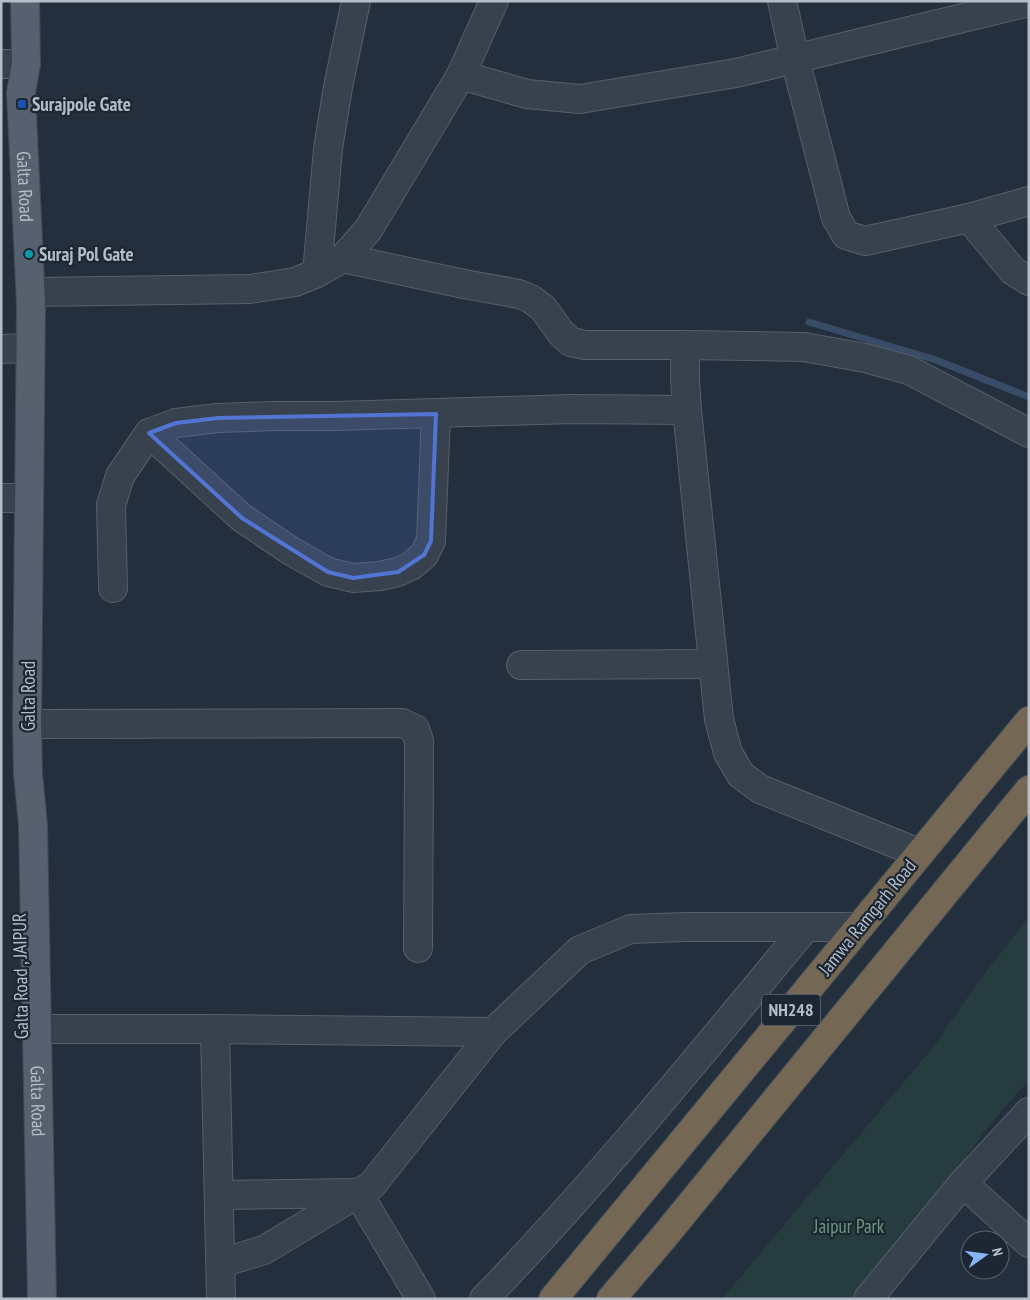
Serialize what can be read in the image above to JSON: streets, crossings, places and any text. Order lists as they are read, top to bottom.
{
  "streets": {
    "highway": ["Jamwa Ramgarh Road", "NH248"],
    "main road": ["Galta Road", "Galta Road , JAIPUR"]
  },
  "crossings": [
    ["Galta Road", "Galta Road , JAIPUR"]
  ],
  "parks": ["Jaipur Park"],
  "places": {
    "transit": ["Surajpole Gate"],
    "other": ["Suraj Pol Gate"]
  },
  "north": "right"
}
